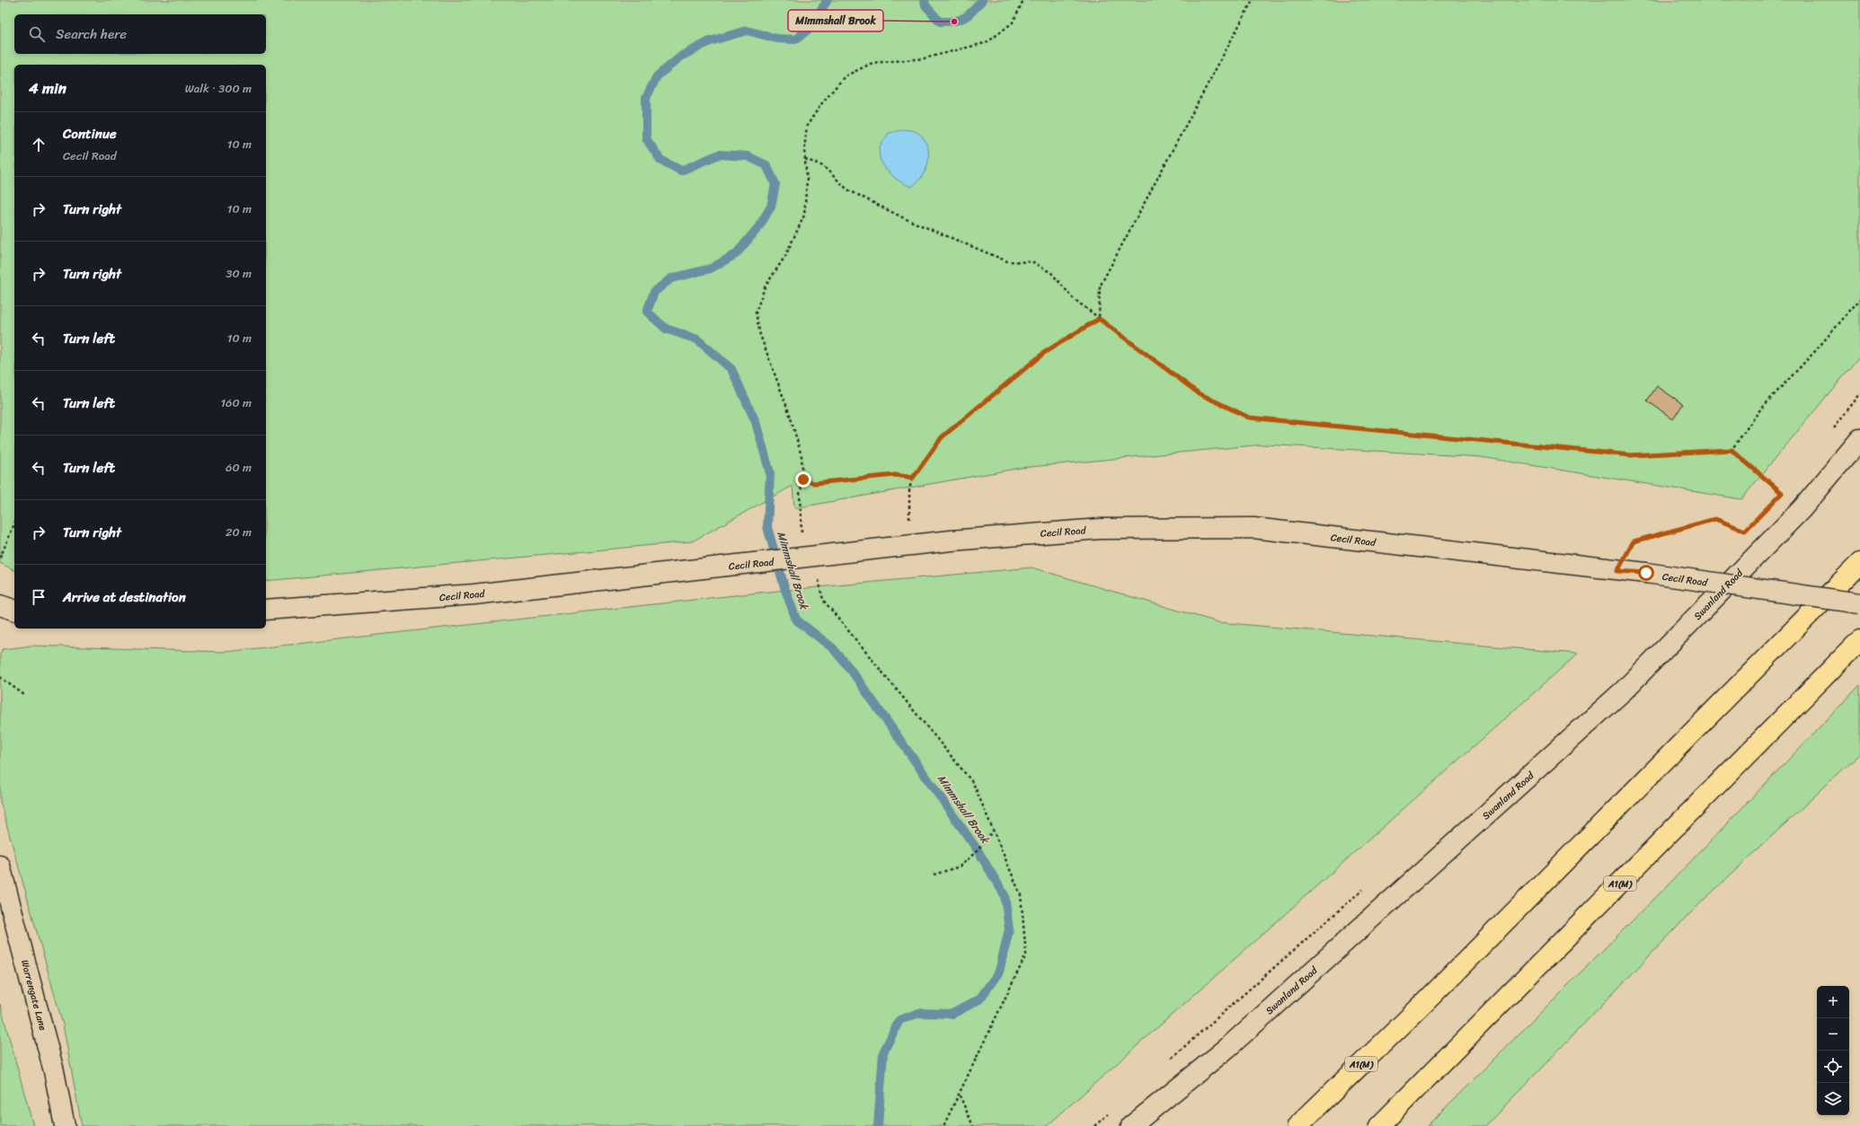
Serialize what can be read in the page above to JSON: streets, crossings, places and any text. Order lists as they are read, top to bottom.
{
  "streets": {
    "highway": ["A1(M)"],
    "main road": ["Cecil Road", "Swanland Road", "Warrengate Lane"]
  },
  "water": ["Mimmshall Brook"],
  "places": ["Mimmshall Brook"],
  "page": {
    "search": "Search here",
    "heading": ["4 min", "Walk · 300 m"],
    "list": [
      ["Continue", "Cecil Road", "10 m"],
      ["Turn right", "10 m"],
      ["Turn right", "30 m"],
      ["Turn left", "10 m"],
      ["Turn left", "160 m"],
      ["Turn left", "60 m"],
      ["Turn right", "20 m"],
      "Arrive at destination"
    ],
    "map_buttons": ["+", "−"]
  }
}
